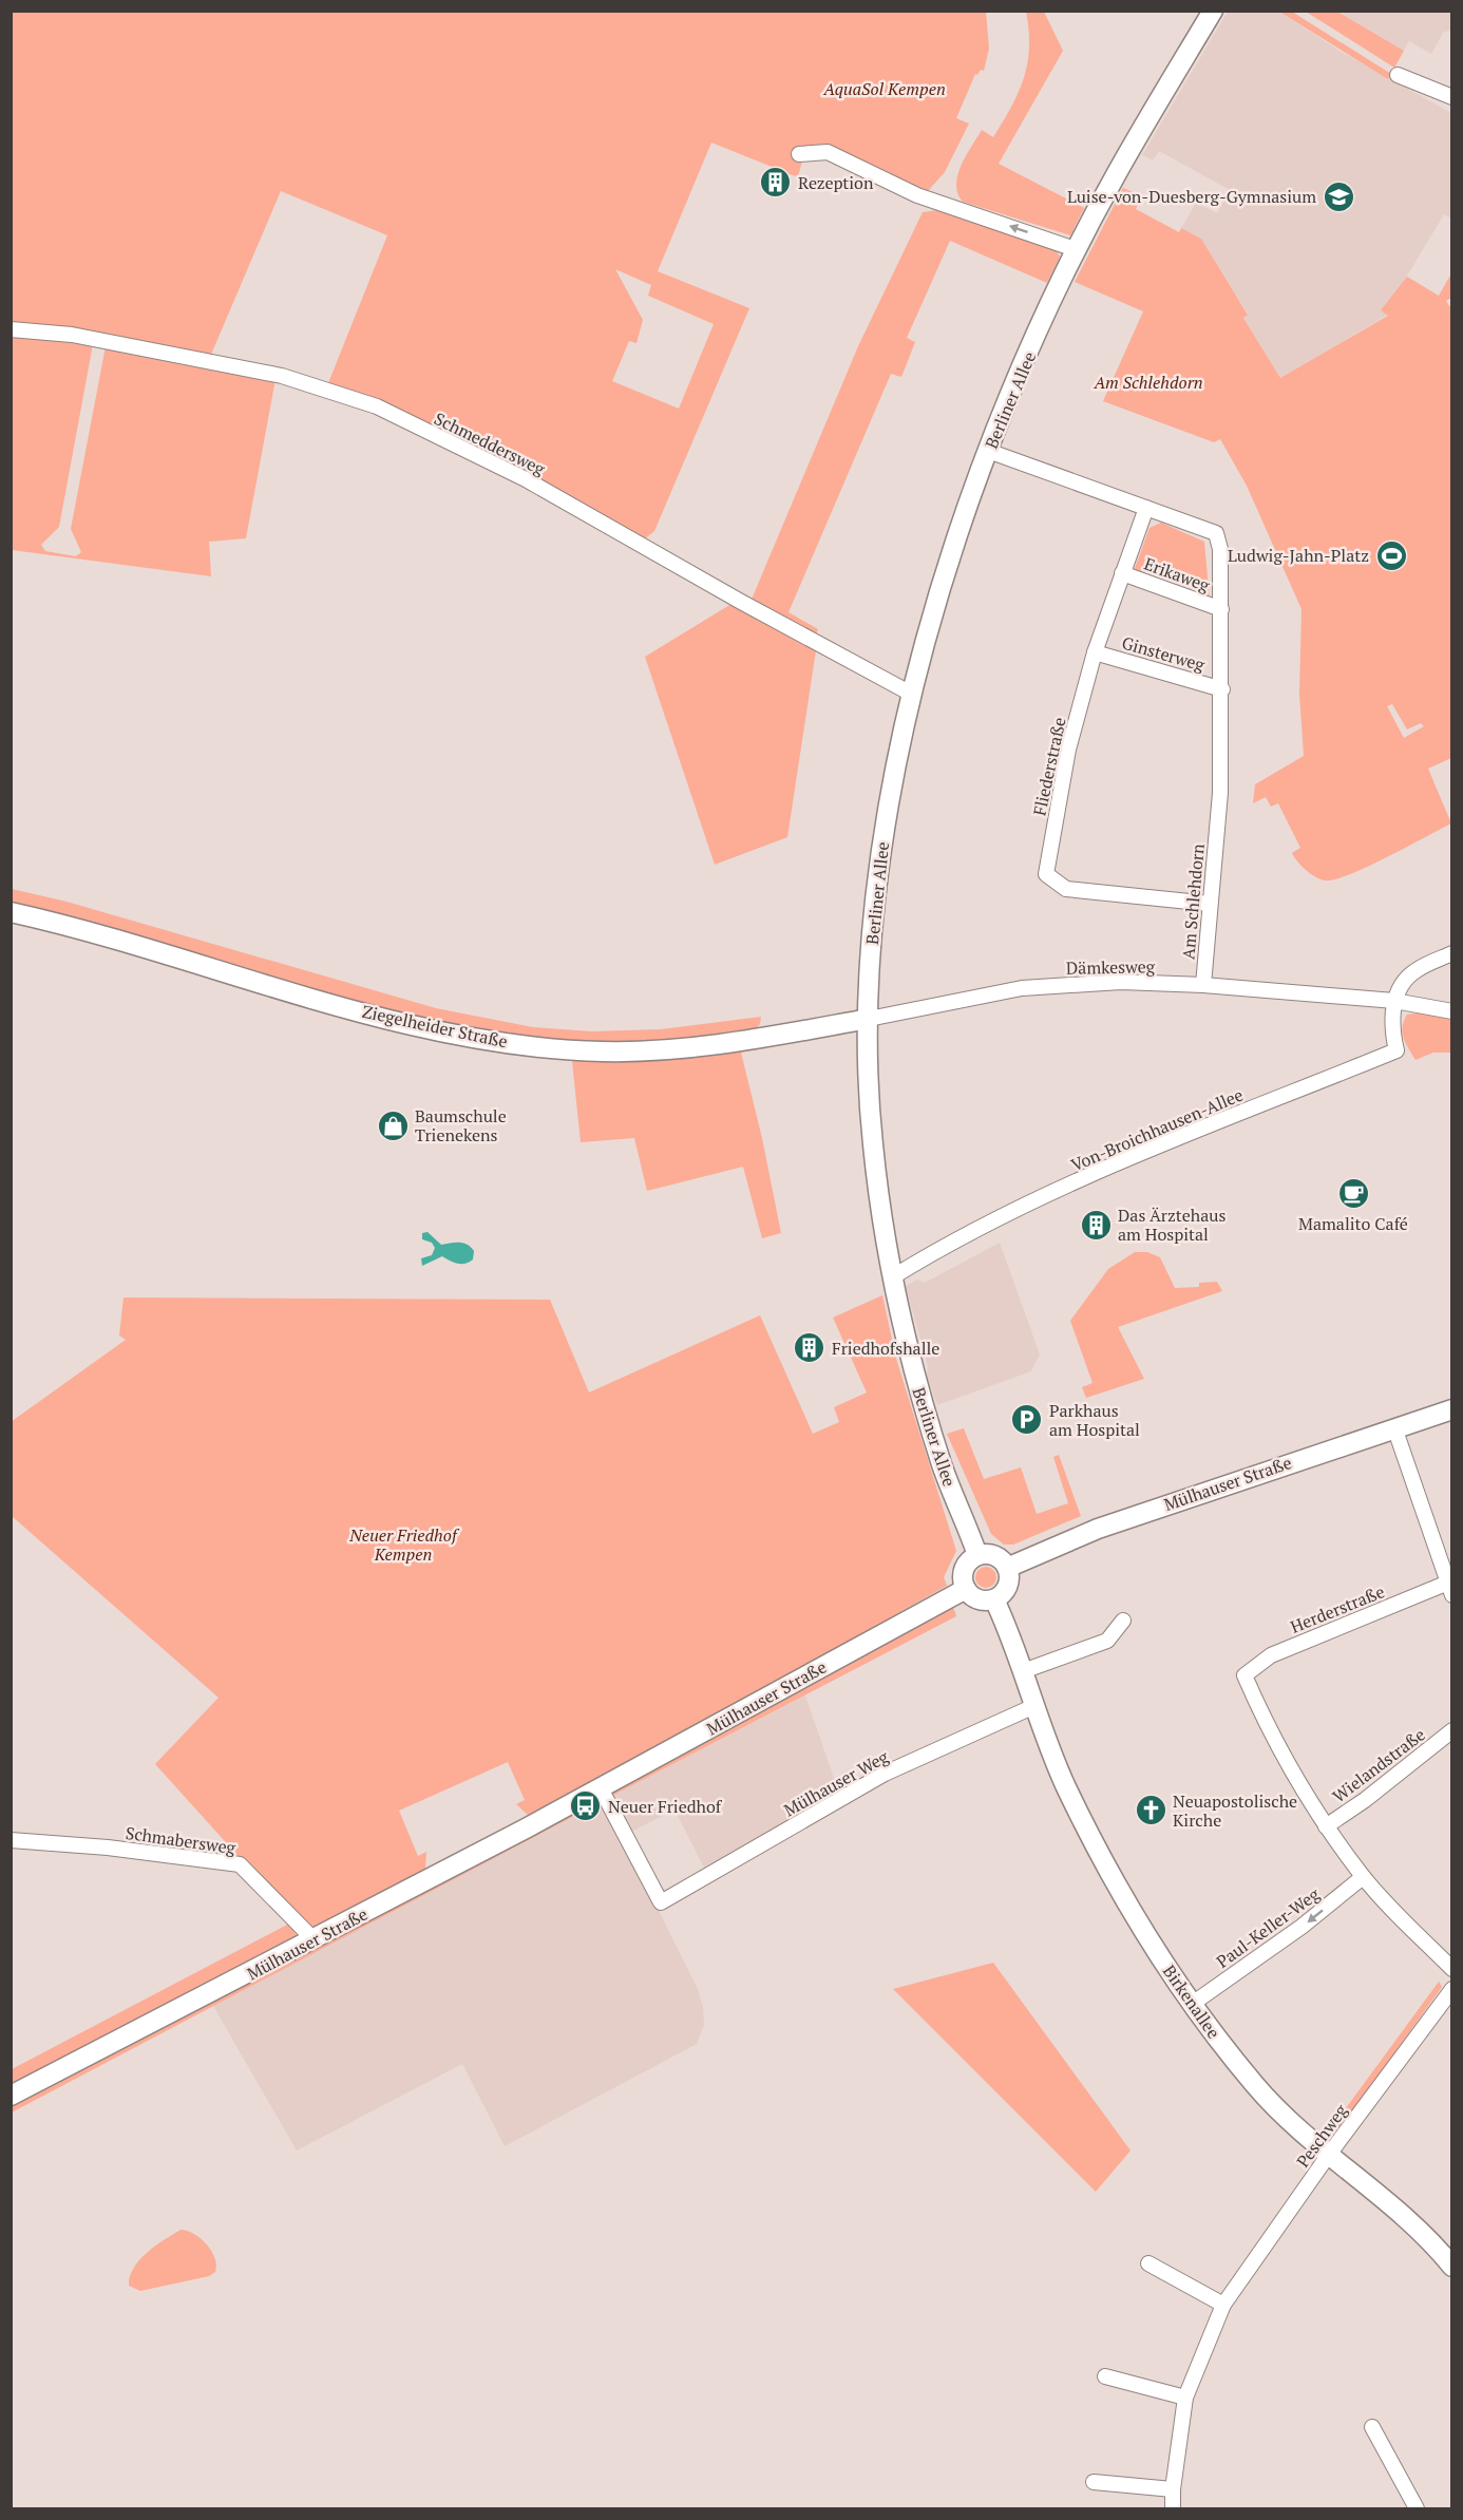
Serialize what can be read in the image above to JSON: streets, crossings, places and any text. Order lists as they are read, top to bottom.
{
  "streets": {
    "street": [
      "Berliner Allee",
      "Schmeddersweg",
      "Erikaweg",
      "Ginsterweg",
      "Fliederstraße",
      "Am Schlehdorn",
      "Dämkesweg",
      "Ziegelheider Straße",
      "Von-Broichhausen-Allee",
      "Mülhauser Straße",
      "Herderstraße",
      "Wielandstraße",
      "Mülhauser Weg",
      "Schmabersweg",
      "Paul-Keller-Weg",
      "Birkenallee",
      "Peschweg"
    ]
  },
  "crossings": [
    ["Berliner Allee", "Schmeddersweg"],
    ["Berliner Allee", "Am Schlehdorn"],
    ["Berliner Allee", "Dämkesweg"],
    ["Berliner Allee", "Ziegelheider Straße"],
    ["Berliner Allee", "Von-Broichhausen-Allee"],
    ["Berliner Allee", "Mülhauser Straße"],
    ["Berliner Allee", "Birkenallee"],
    ["Erikaweg", "Fliederstraße"],
    ["Erikaweg", "Am Schlehdorn"],
    ["Ginsterweg", "Fliederstraße"],
    ["Ginsterweg", "Am Schlehdorn"],
    ["Fliederstraße", "Am Schlehdorn"],
    ["Am Schlehdorn", "Dämkesweg"],
    ["Dämkesweg", "Ziegelheider Straße"],
    ["Dämkesweg", "Von-Broichhausen-Allee"],
    ["Mülhauser Straße", "Mülhauser Weg"],
    ["Mülhauser Straße", "Schmabersweg"],
    ["Mülhauser Straße", "Birkenallee"],
    ["Herderstraße", "Wielandstraße"],
    ["Mülhauser Weg", "Birkenallee"],
    ["Paul-Keller-Weg", "Birkenallee"],
    ["Birkenallee", "Peschweg"]
  ],
  "one_way": ["Paul-Keller-Weg"],
  "parks": ["AquaSol Kempen", "Am Schlehdorn", "Neuer Friedhof Kempen"],
  "places": {
    "building": ["Rezeption", "Das Ärztehaus am Hospital", "Friedhofshalle"],
    "school or university": ["Luise-von-Duesberg-Gymnasium"],
    "sports": ["Ludwig-Jahn-Platz"],
    "shop": ["Baumschule Trienekens"],
    "cafe": ["Mamalito Café"],
    "parking": ["Parkhaus am Hospital"],
    "bus stop": ["Neuer Friedhof"],
    "church": ["Neuapostolische Kirche"]
  }
}
